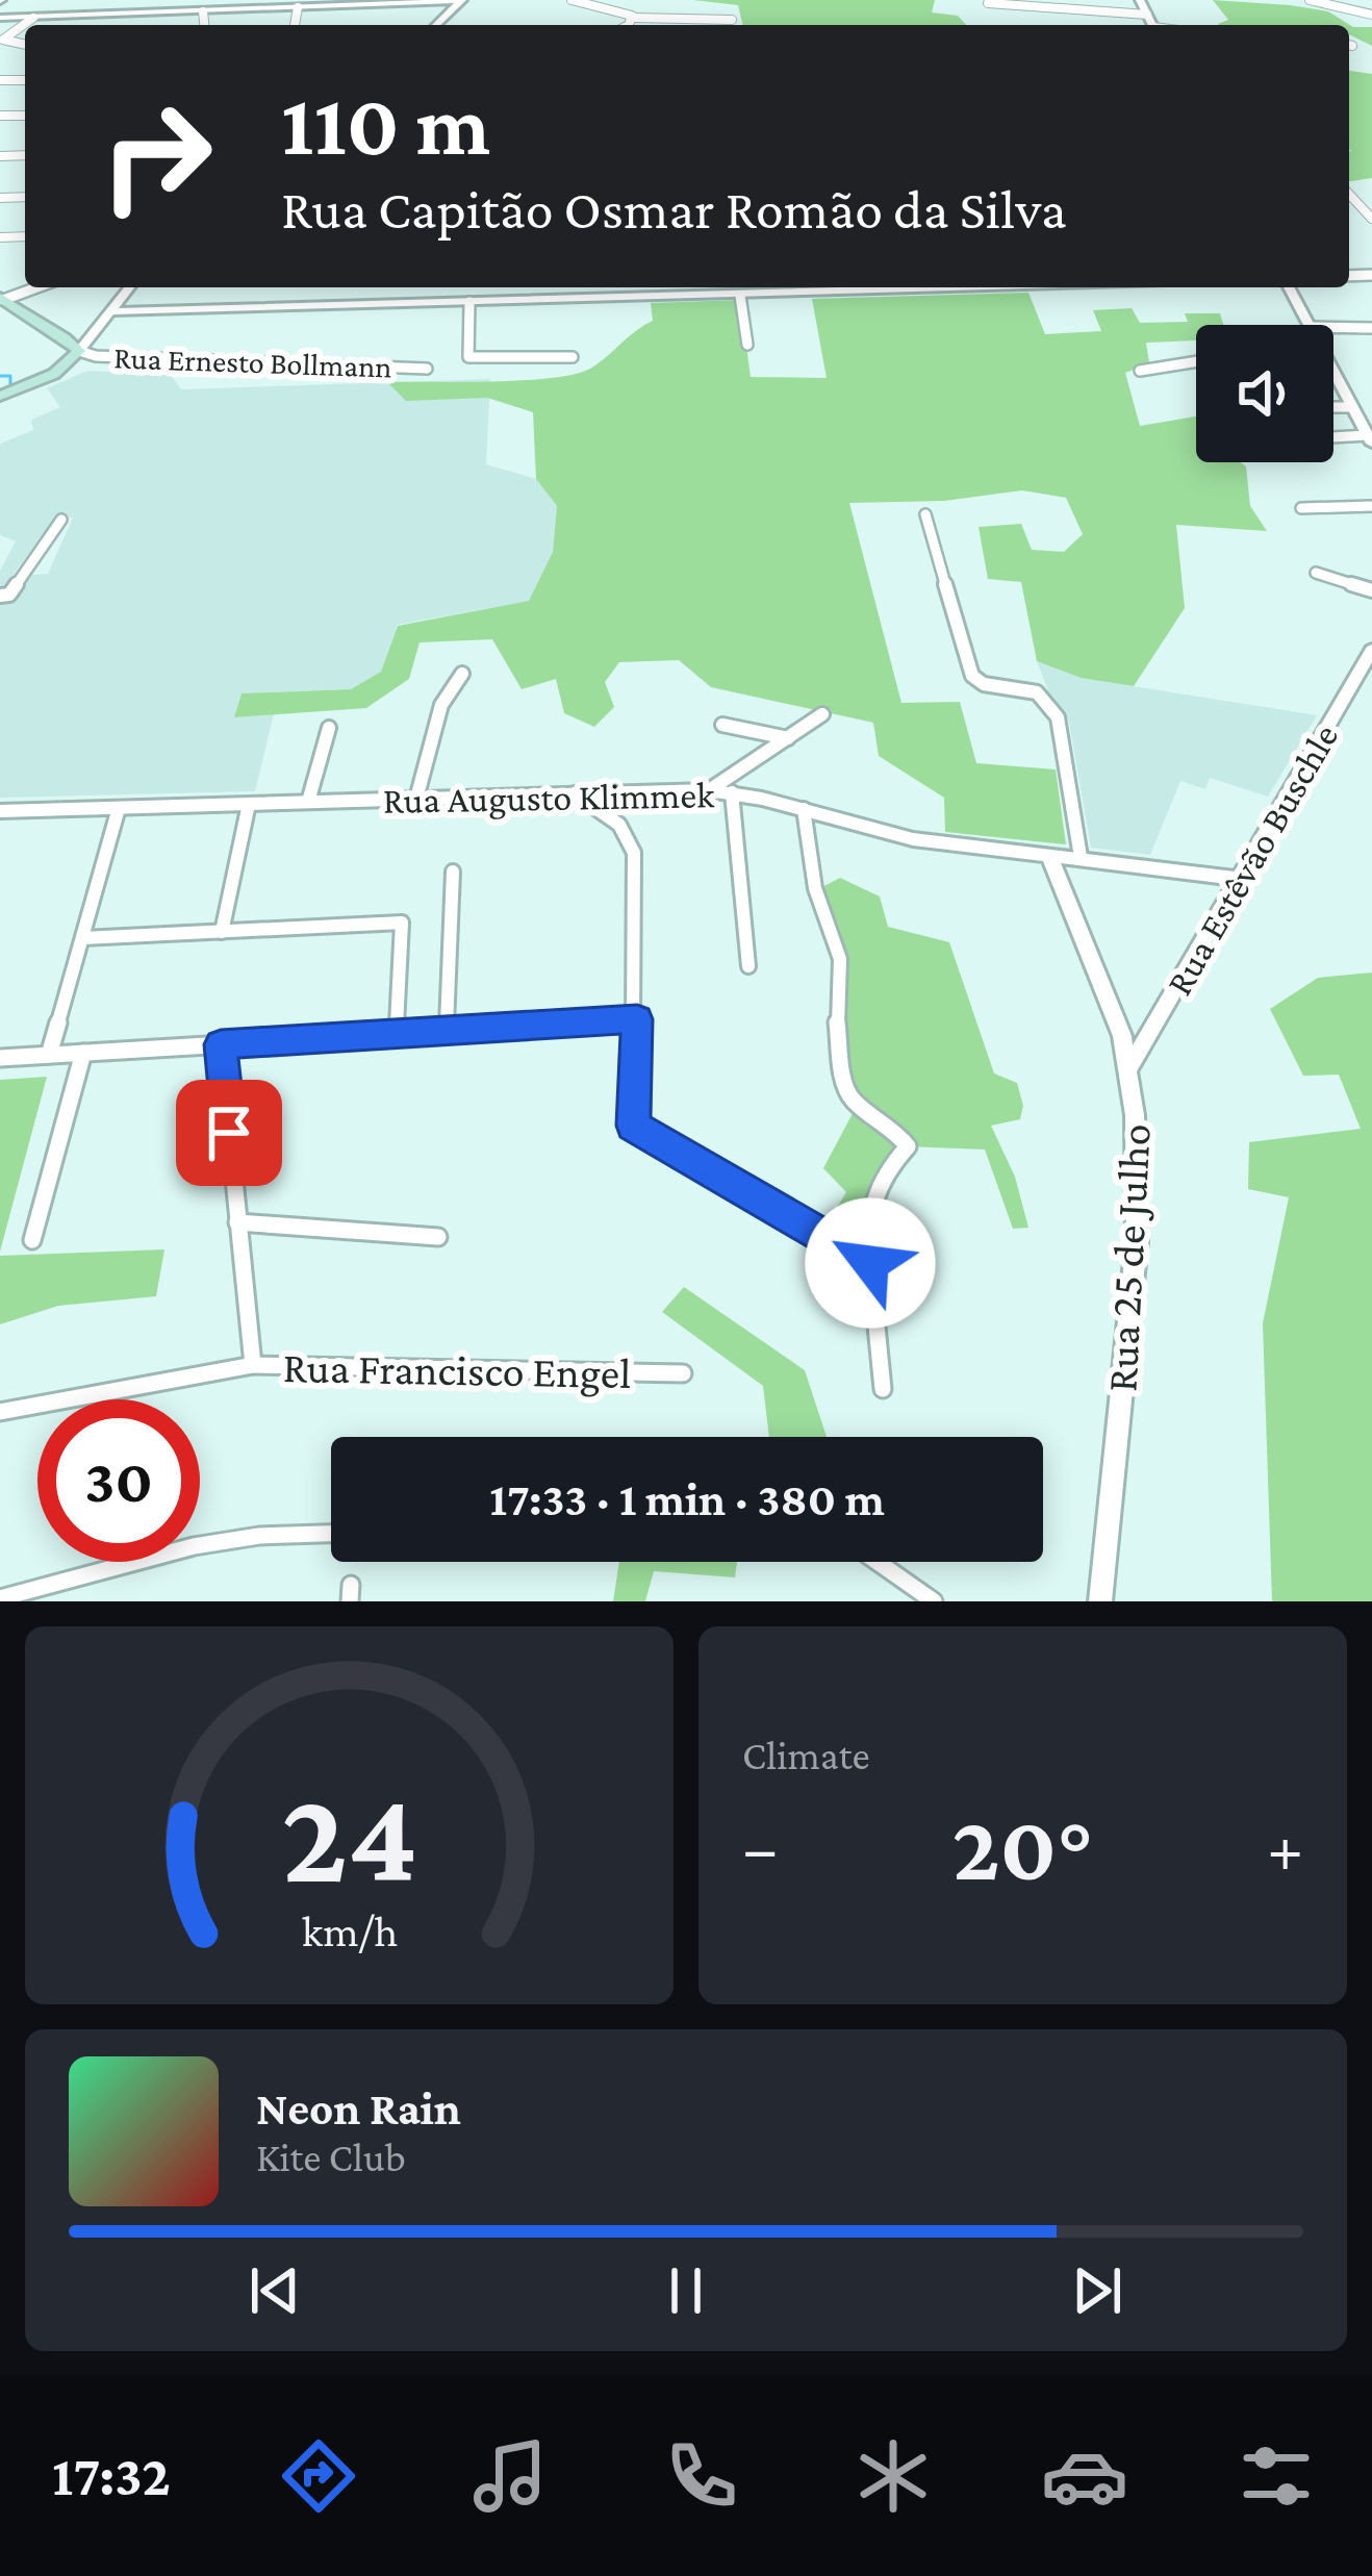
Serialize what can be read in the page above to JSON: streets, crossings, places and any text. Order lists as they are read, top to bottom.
{
  "streets": {
    "street": [
      "Rua Ernesto Bollmann",
      "Rua Augusto Klimmek",
      "Rua Estêvão Buschle",
      "Rua 25 de Julho",
      "Rua Francisco Engel"
    ]
  },
  "crossings": [
    ["Rua Augusto Klimmek", "Rua Estêvão Buschle"],
    ["Rua Augusto Klimmek", "Rua 25 de Julho"],
    ["Rua Estêvão Buschle", "Rua 25 de Julho"]
  ],
  "page": {
    "turn": ["110 m", "Rua Capitão Osmar Romão da Silva"],
    "limit": "30",
    "trip": "17:33 · 1 min · 380 m",
    "tile": "Climate",
    "heat": ["−", "20°", "+"],
    "song": ["Neon Rain", "Kite Club"],
    "tabs": "17:32",
    "gauge": ["24", "km/h"]
  }
}
